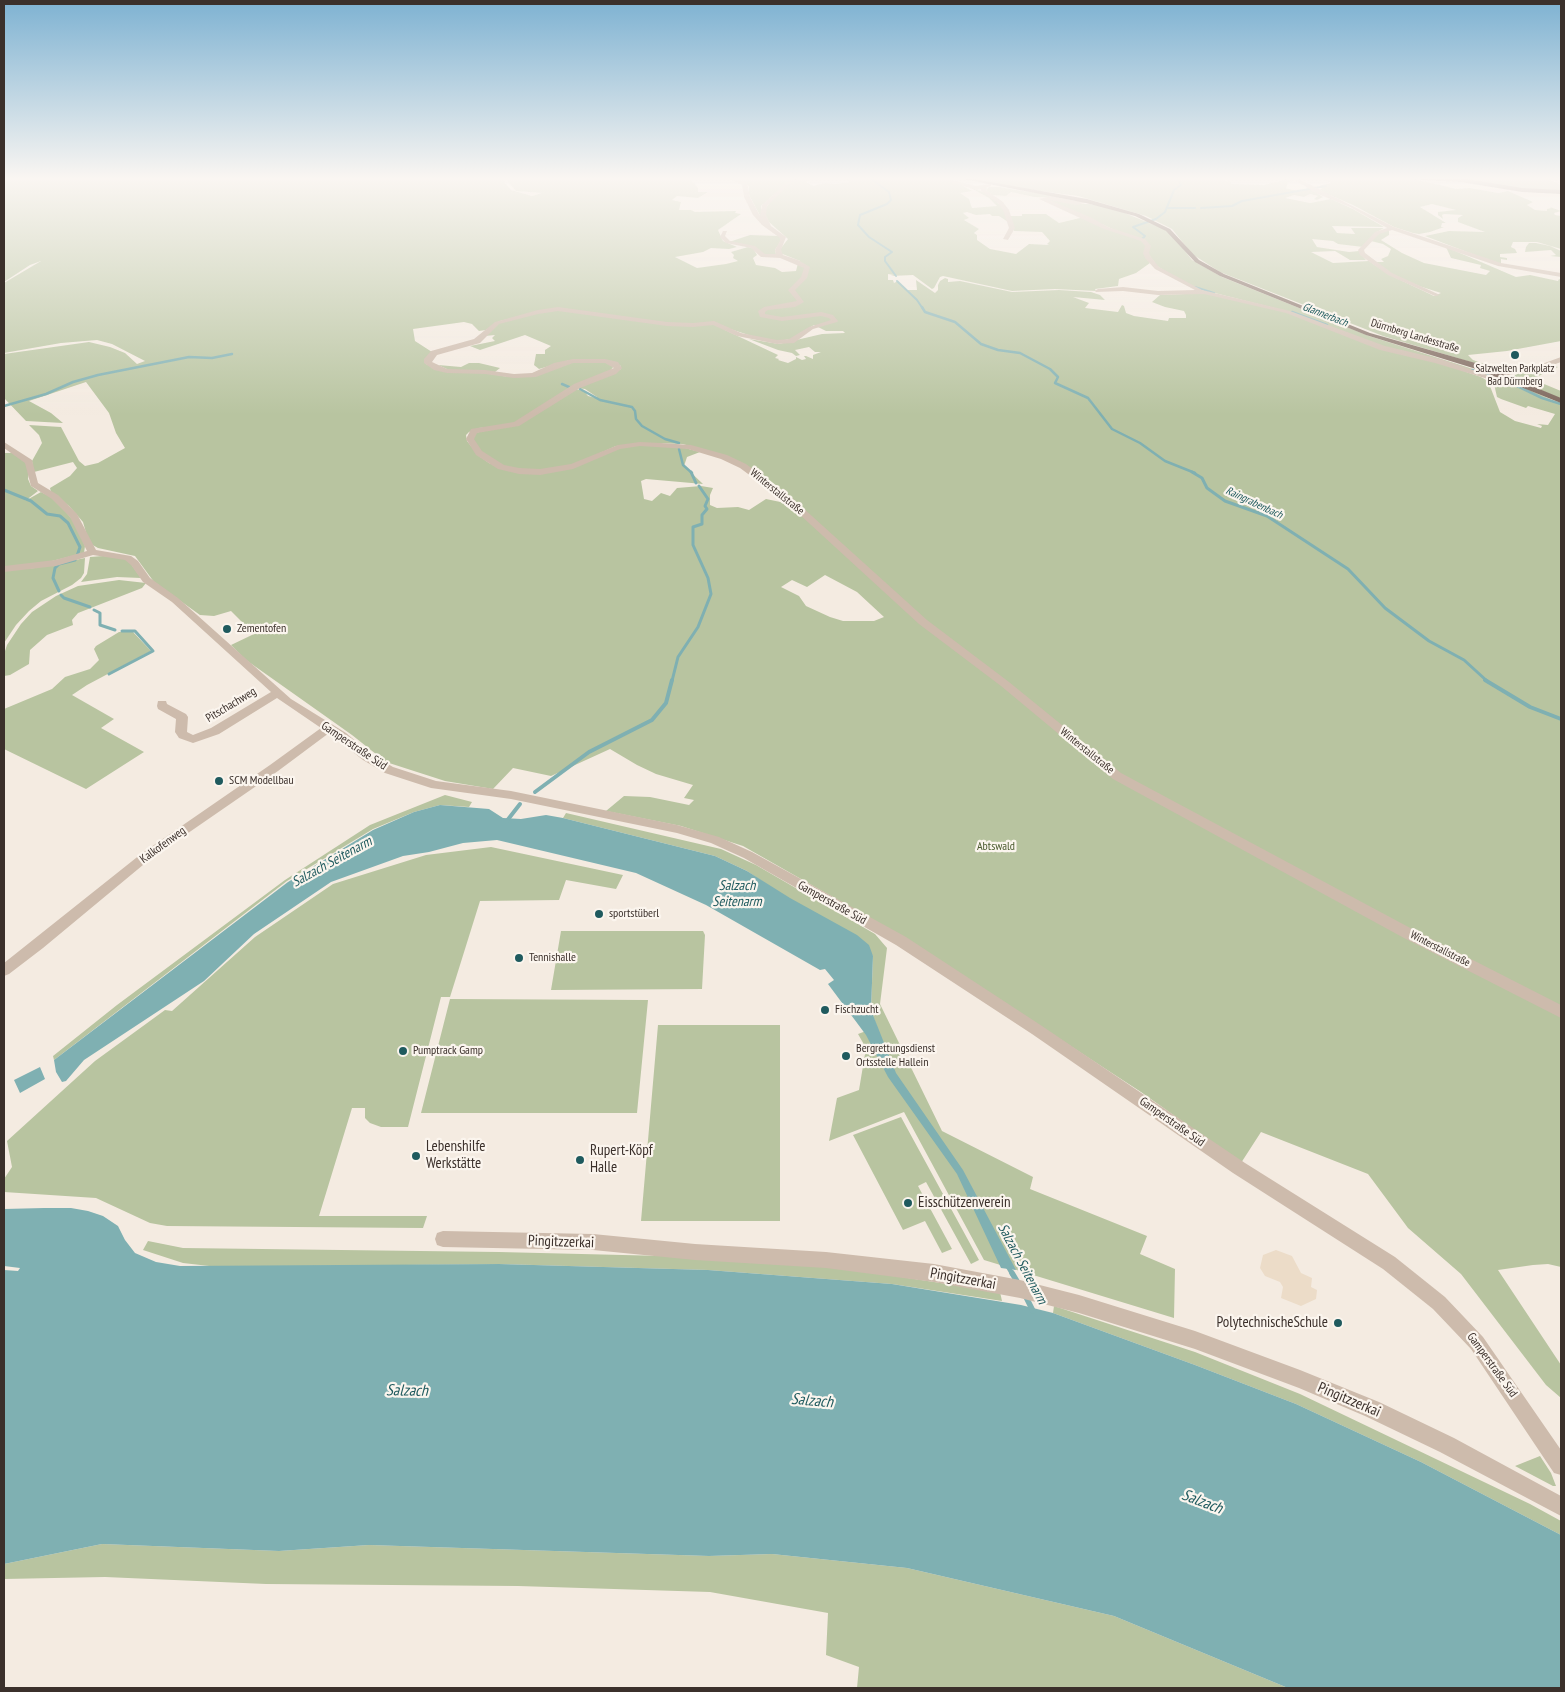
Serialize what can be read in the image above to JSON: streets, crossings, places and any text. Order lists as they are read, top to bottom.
{
  "streets": {
    "main road": ["Dürrnberg Landesstraße"],
    "street": [
      "Winterstallstraße",
      "Pitschachweg",
      "Gamperstraße Süd",
      "Kalkofenweg",
      "Pingitzzerkai"
    ]
  },
  "crossings": [
    ["Pitschachweg", "Gamperstraße Süd"],
    ["Gamperstraße Süd", "Kalkofenweg"]
  ],
  "water": [
    "Glannerbach",
    "Raingrabenbach",
    "Salzach Seitenarm",
    "Salzach"
  ],
  "parks": ["Abtswald"],
  "places": [
    "Salzwelten Parkplatz Bad Dürrnberg",
    "Zementofen",
    "SCM Modellbau",
    "sportstüberl",
    "Tennishalle",
    "Fischzucht",
    "Pumptrack Gamp",
    "Bergrettungsdienst Ortsstelle Hallein",
    "Lebenshilfe Werkstätte",
    "Rupert-Köpf Halle",
    "Eisschützenverein",
    "PolytechnischeSchule"
  ]
}
